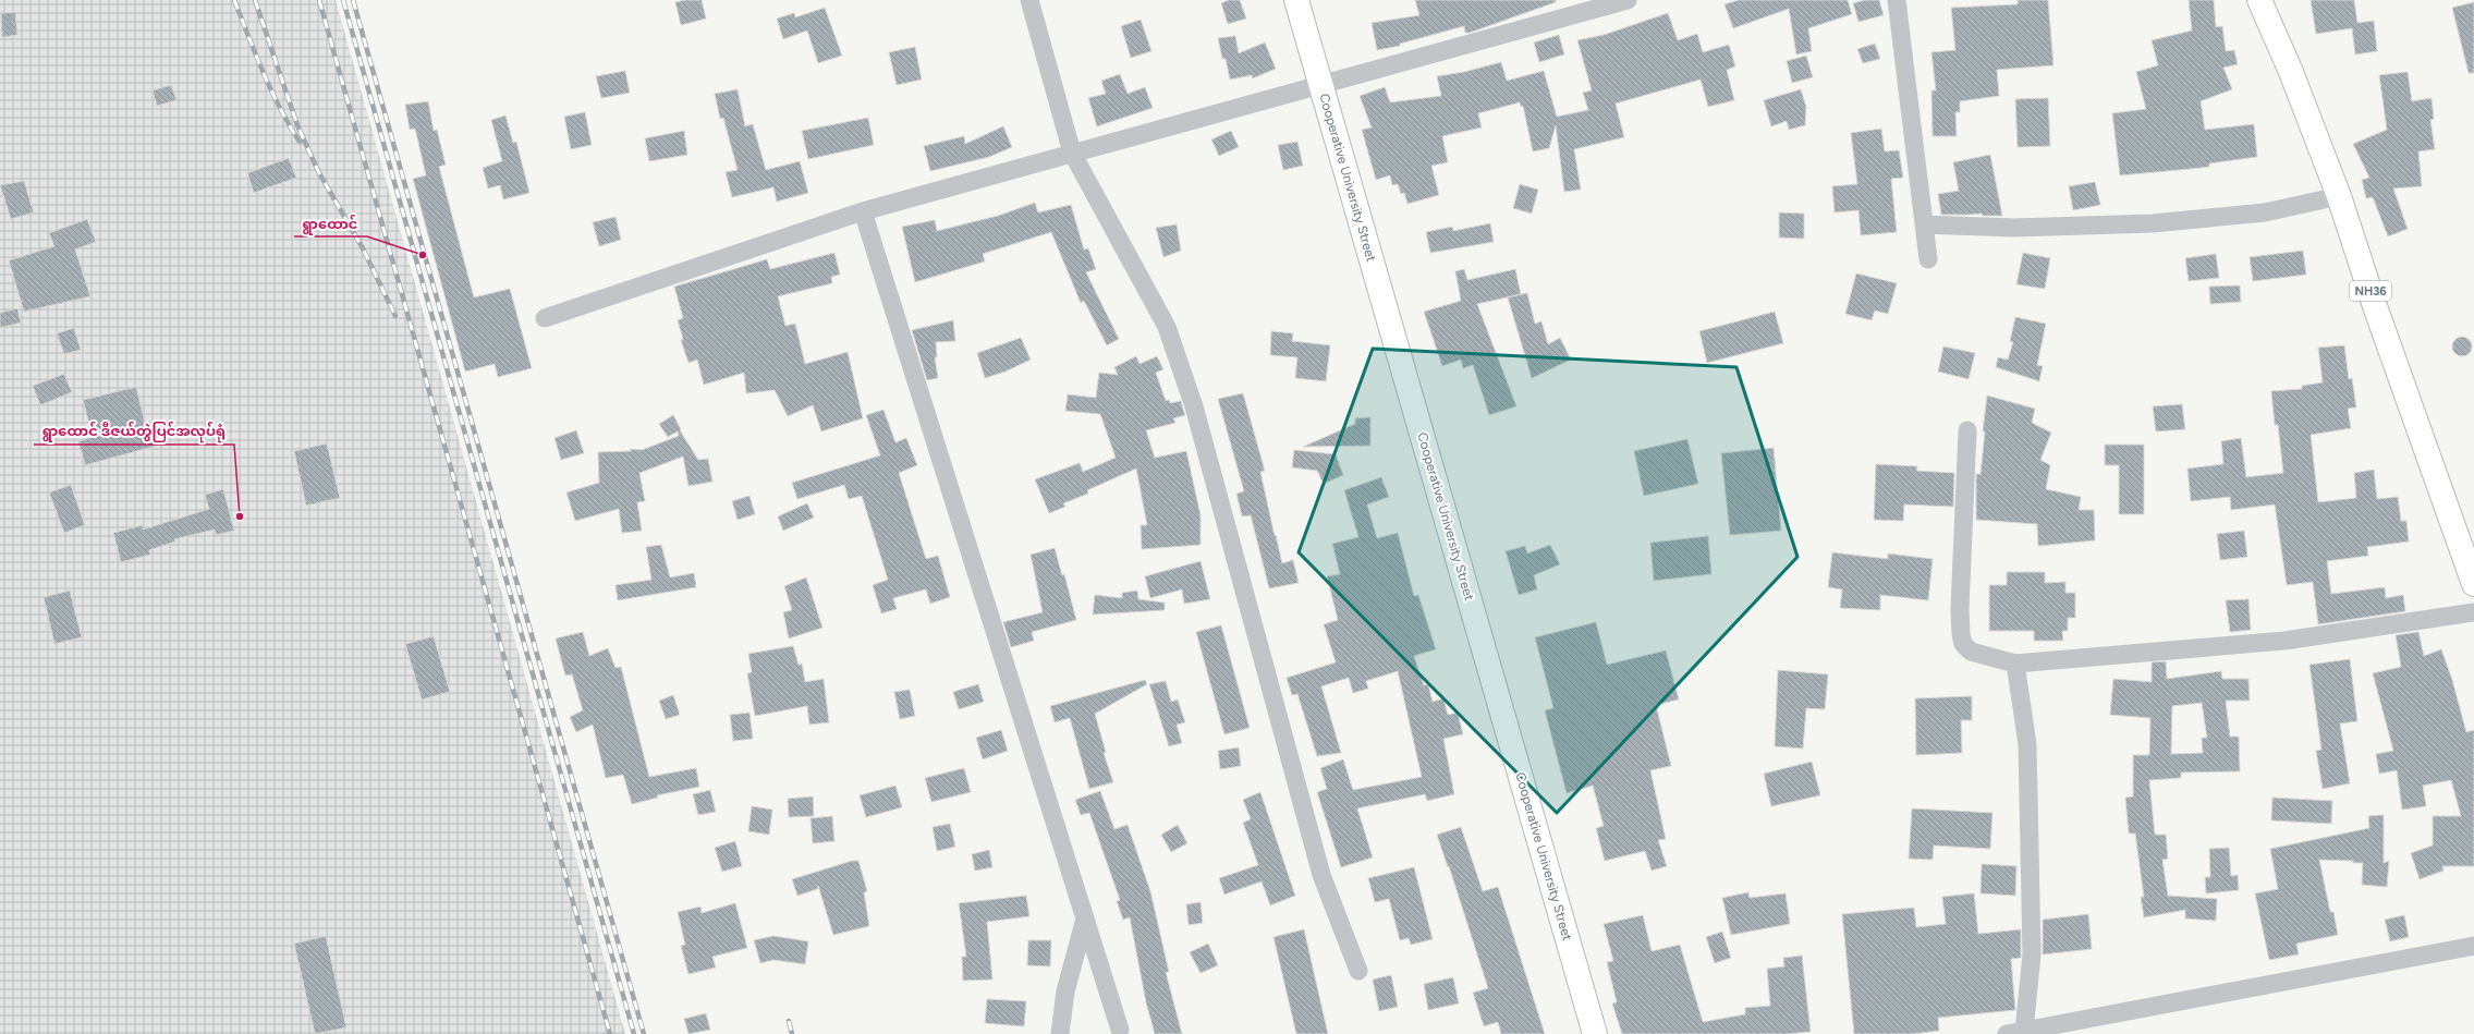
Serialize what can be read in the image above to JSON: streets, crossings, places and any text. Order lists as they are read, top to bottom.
{
  "streets": {
    "main road": ["Cooperative University Street", "NH36"]
  },
  "places": ["ရွာထောင်", "ရွာထောင် ဒီဇယ်တွဲပြင်အလုပ်ရုံ"]
}
